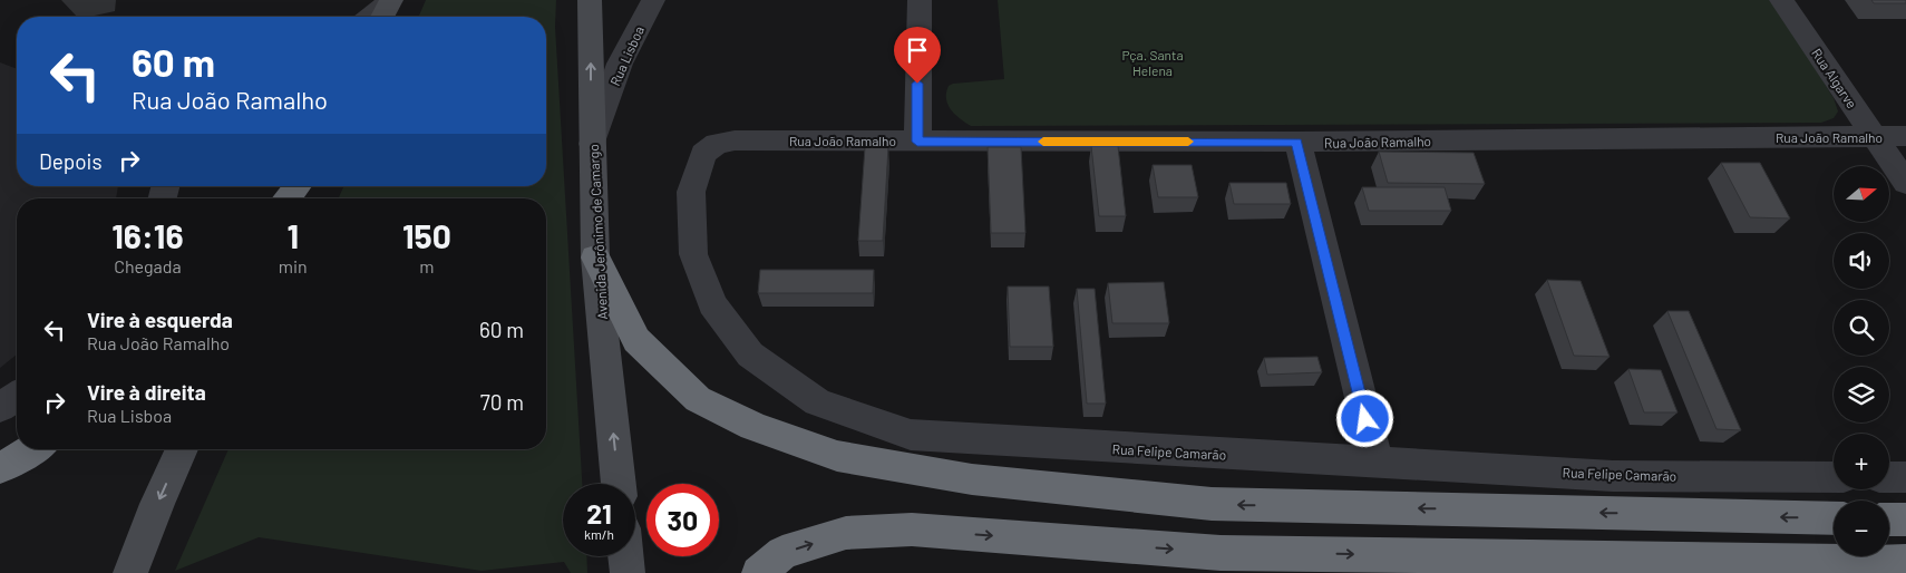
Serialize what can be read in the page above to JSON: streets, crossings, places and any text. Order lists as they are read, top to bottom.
{
  "streets": {
    "main road": ["Avenida Jerônimo de Camargo"],
    "street": [
      "Rua Lisboa",
      "Rua Algarve",
      "Rua João Ramalho",
      "Rua Felipe Camarão"
    ]
  },
  "crossings": [
    ["Rua Lisboa", "Avenida Jerônimo de Camargo"],
    ["Rua Algarve", "Rua João Ramalho"],
    ["Rua João Ramalho", "Rua Felipe Camarão"]
  ],
  "one_way": ["Avenida Jerônimo de Camargo"],
  "parks": ["Pça. Santa Helena"],
  "north": "right",
  "page": {
    "turn": ["60 m", "Rua João Ramalho"],
    "then": "Depois",
    "map_buttons": ["+", "−"],
    "eta": [
      "16:16",
      "Chegada",
      "1",
      "min",
      "150",
      "m"
    ],
    "list": [
      {
        "name": "Vire à esquerda",
        "note": "Rua João Ramalho",
        "value": "60 m"
      },
      {
        "name": "Vire à direita",
        "note": "Rua Lisboa",
        "value": "70 m"
      }
    ],
    "speed": "21 km/h",
    "limit": "30"
  }
}
